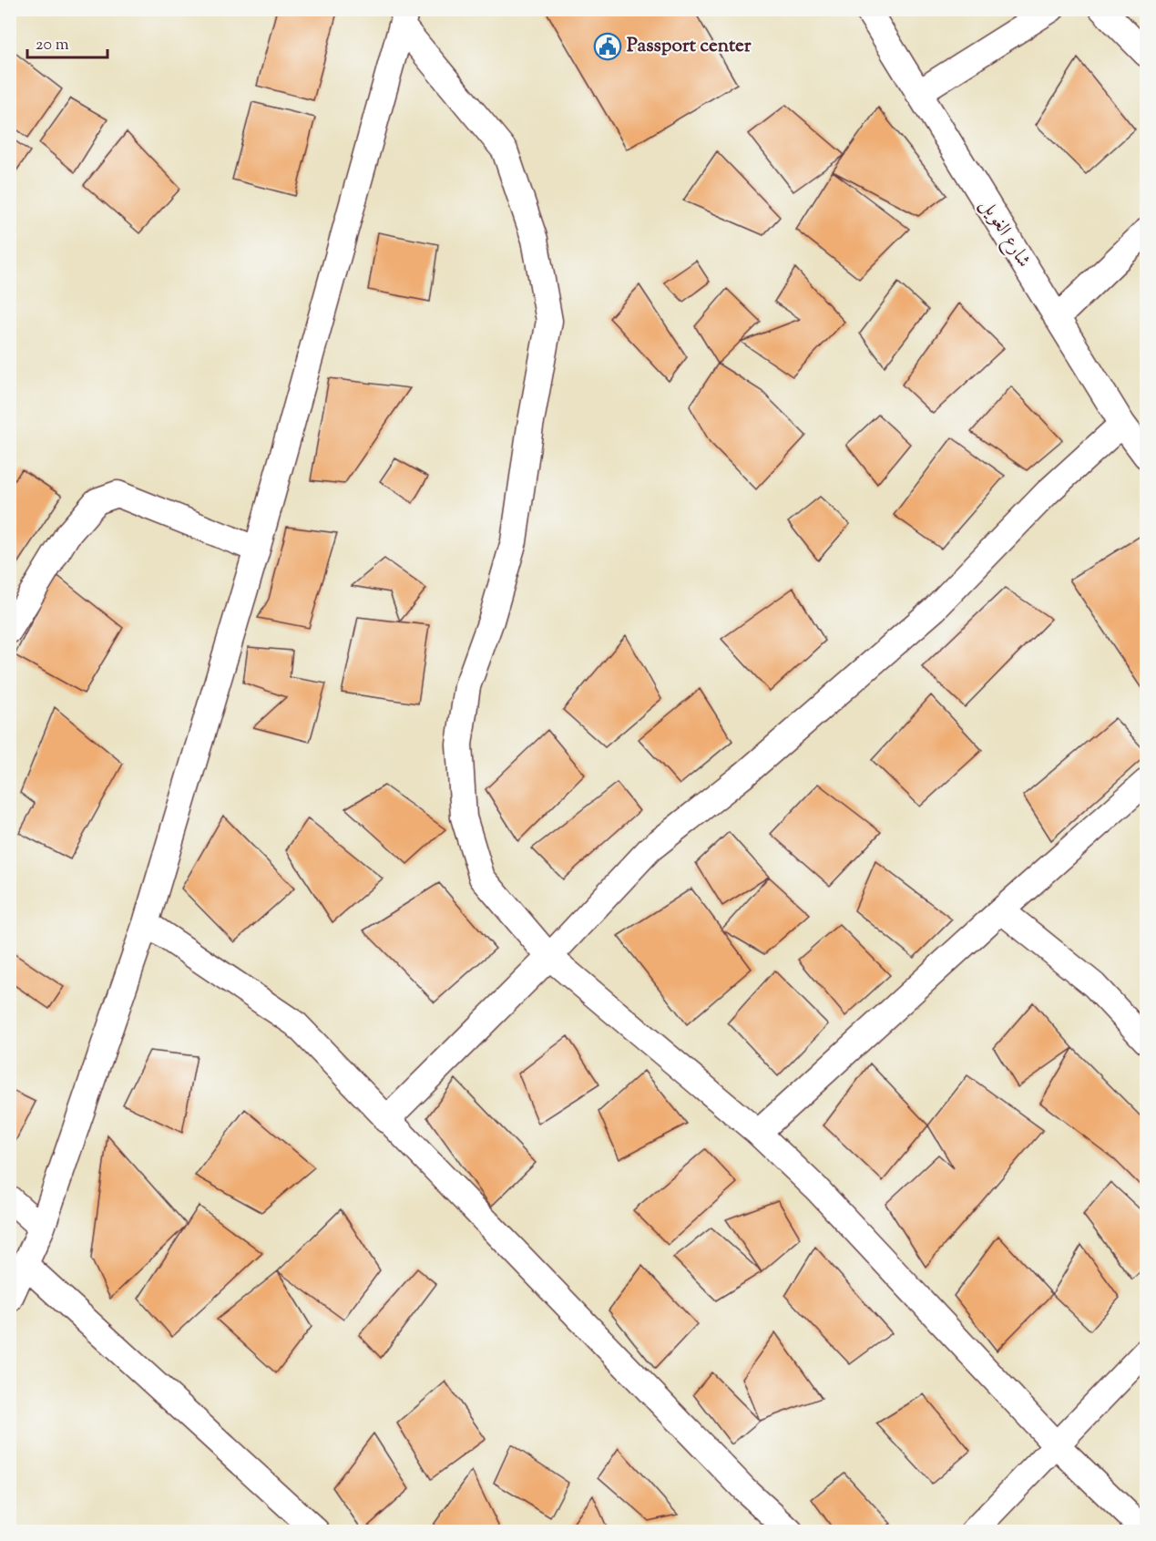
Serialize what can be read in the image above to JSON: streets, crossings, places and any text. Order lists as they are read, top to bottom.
{
  "streets": {
    "street": ["شارع الغويل"]
  },
  "places": {
    "public building": ["Passport center"]
  },
  "scale_bar": "20 m"
}
